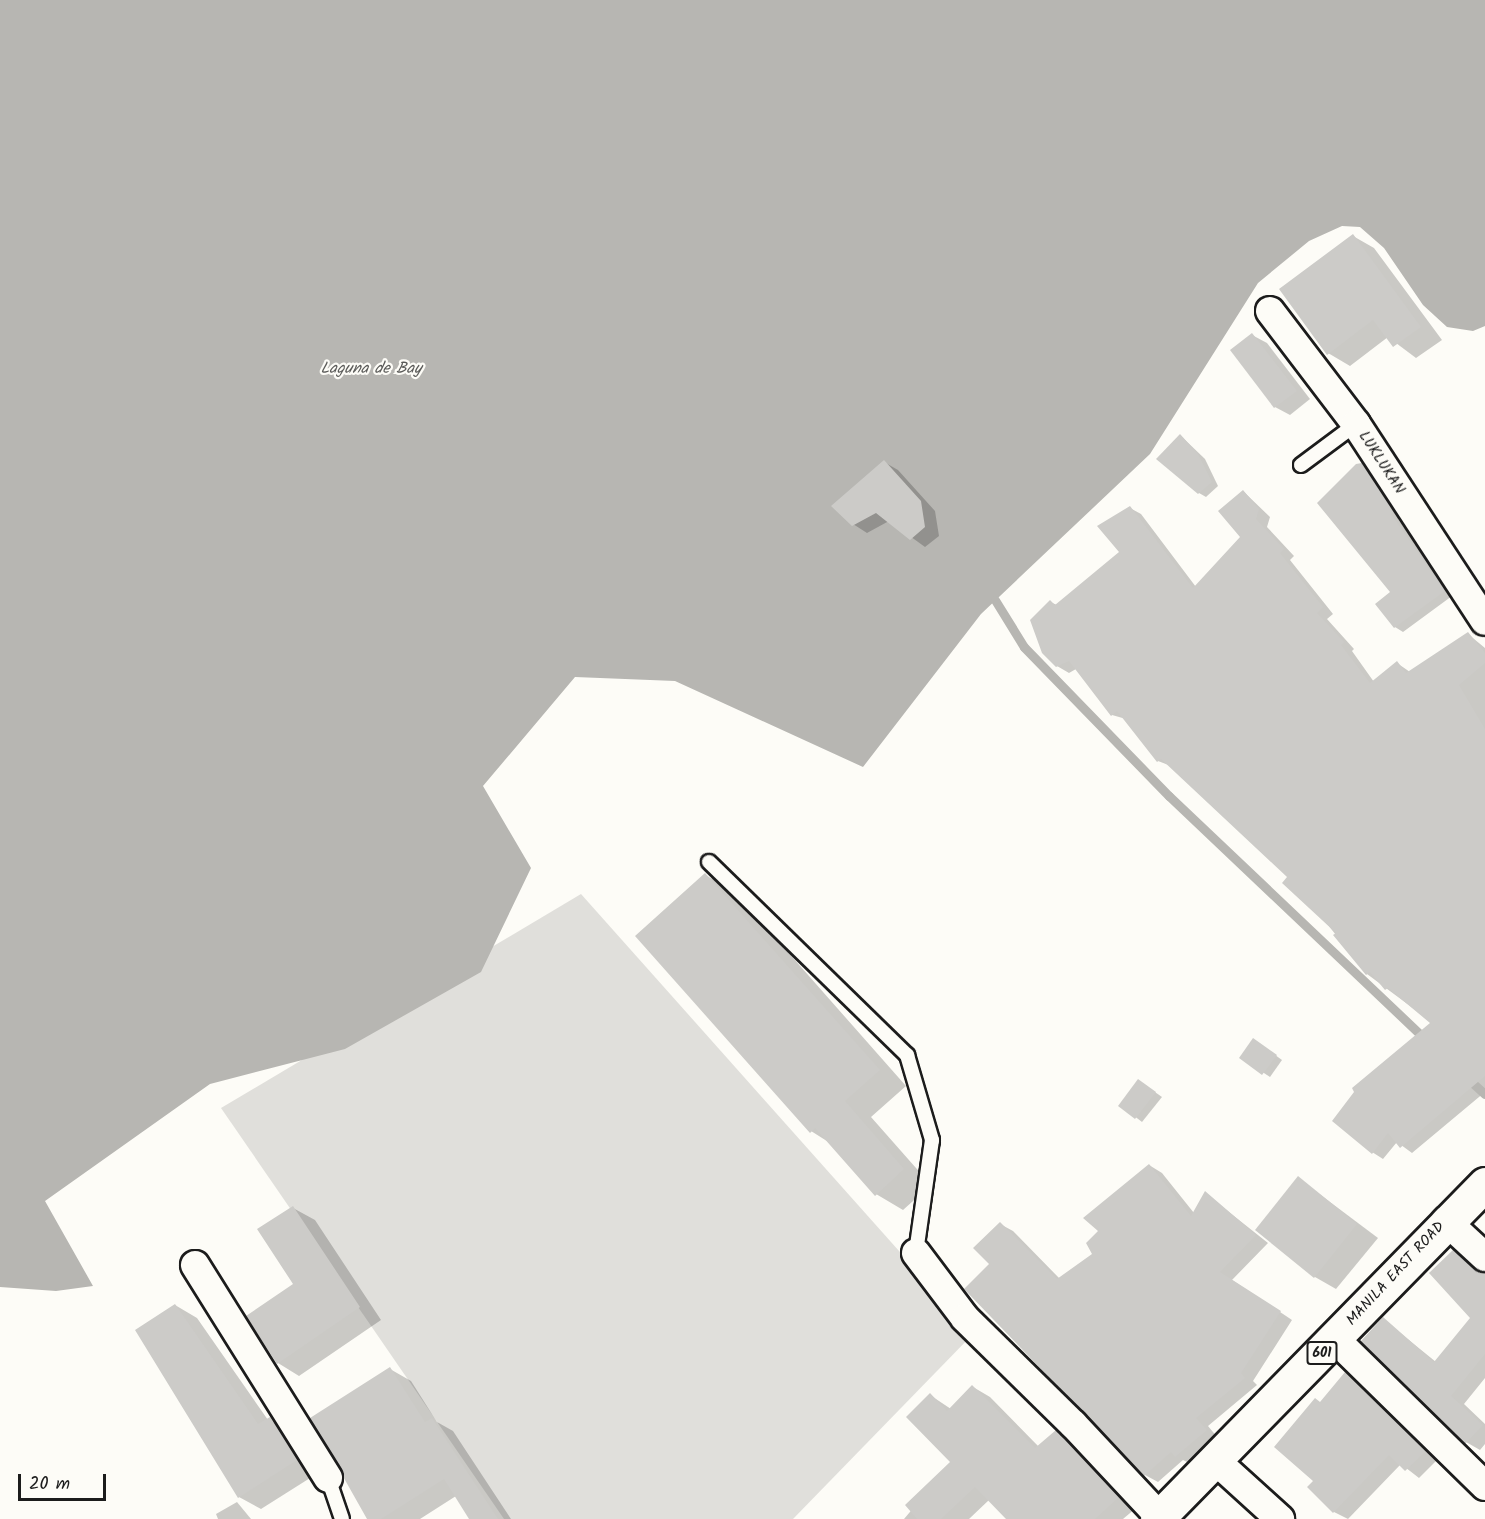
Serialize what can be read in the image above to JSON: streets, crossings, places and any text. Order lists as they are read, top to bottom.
{
  "streets": {
    "main road": ["MANILA EAST ROAD", "601"],
    "street": ["LUKLUKAN"]
  },
  "water": ["Laguna de Bay"],
  "scale_bar": "20 m"
}
